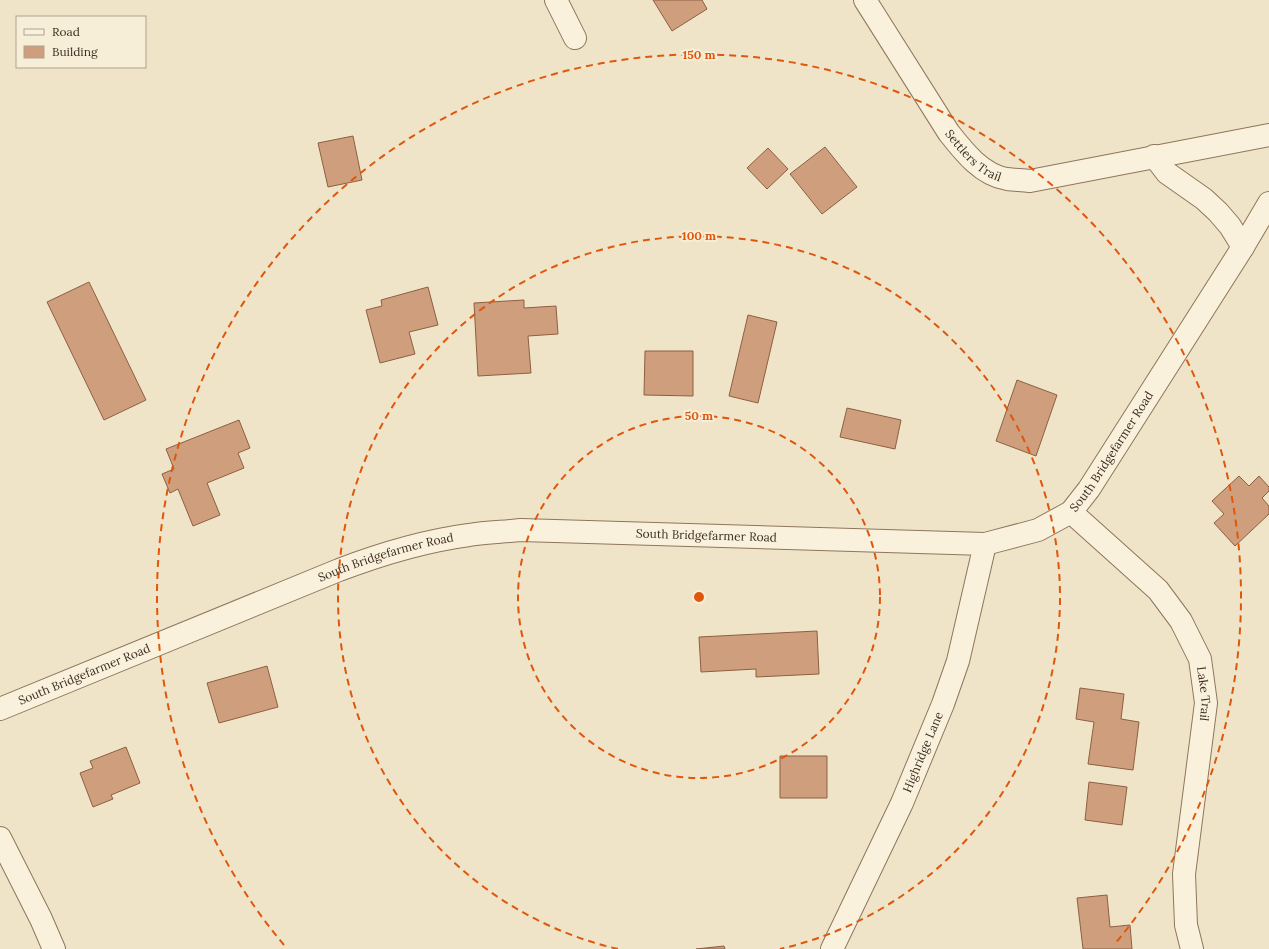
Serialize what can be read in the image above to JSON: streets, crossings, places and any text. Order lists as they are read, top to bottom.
{
  "streets": {
    "street": [
      "Settlers Trail",
      "South Bridgefarmer Road",
      "Lake Trail",
      "Highridge Lane"
    ]
  },
  "crossings": [
    ["South Bridgefarmer Road", "Lake Trail"],
    ["South Bridgefarmer Road", "Highridge Lane"]
  ],
  "legend": ["Road", "Building"],
  "rings": ["150 m", "100 m", "50 m"]
}
